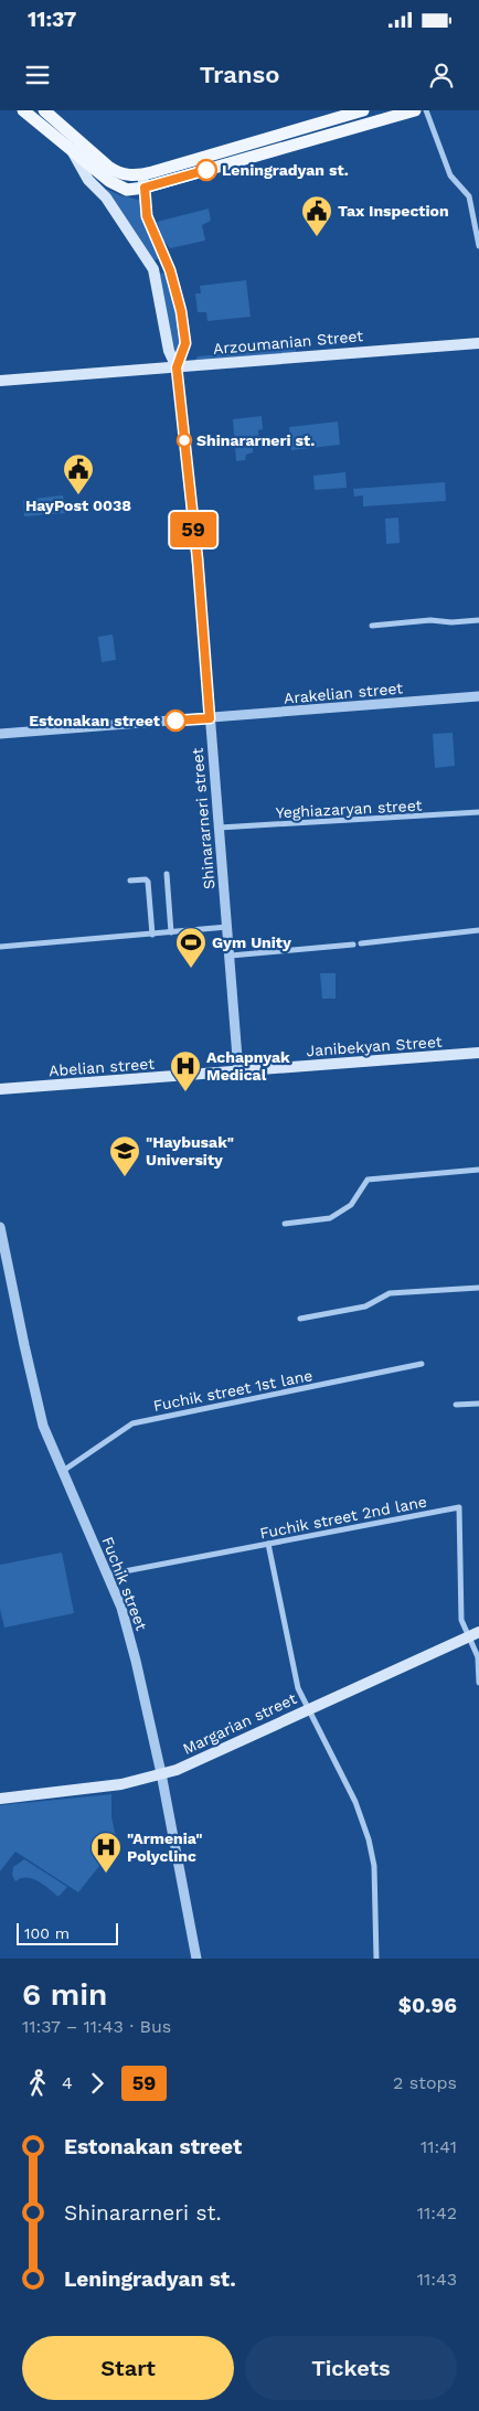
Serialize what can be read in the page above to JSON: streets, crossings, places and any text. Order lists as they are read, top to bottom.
{
  "streets": {
    "main road": [
      "Arzoumanian Street",
      "Shinararneri street",
      "Janibekyan Street",
      "Abelian street",
      "Margarian street"
    ],
    "street": [
      "Arakelian street",
      "Yeghiazaryan street",
      "Fuchik street 1st lane",
      "Fuchik street 2nd lane",
      "Fuchik street"
    ]
  },
  "crossings": [
    ["Arzoumanian Street", "Shinararneri street"],
    ["Arakelian street", "Shinararneri street"],
    ["Yeghiazaryan street", "Shinararneri street"],
    ["Shinararneri street", "Janibekyan Street"],
    ["Shinararneri street", "Abelian street"],
    ["Janibekyan Street", "Abelian street"],
    ["Fuchik street 1st lane", "Fuchik street"],
    ["Fuchik street 2nd lane", "Fuchik street"],
    ["Fuchik street 2nd lane", "Margarian street"],
    ["Fuchik street", "Margarian street"]
  ],
  "places": {
    "other": ["Leningradyan st.", "Shinararneri st.", "Estonakan street"],
    "public building": ["Tax Inspection", "HayPost 0038"],
    "sports": ["Gym Unity"],
    "hospital": ["Achapnyak Medical", "\"Armenia\" Polyclinc"],
    "school or university": ["\"Haybusak\" University"]
  },
  "lines": ["bus line 59"],
  "scale_bar": "100 m",
  "page": {
    "status": "11:37",
    "header": "Transo",
    "on_map": "59",
    "scale": "100 m",
    "heading": ["6 min", "11:37 – 11:43 · Bus", "$0.96"],
    "legs": ["4", "59", "2 stops"],
    "list": [
      {
        "name": "Estonakan street",
        "value": "11:41"
      },
      {
        "name": "Shinararneri st.",
        "value": "11:42"
      },
      {
        "name": "Leningradyan st.",
        "value": "11:43"
      }
    ],
    "buttons": ["Start", "Tickets"]
  }
}
